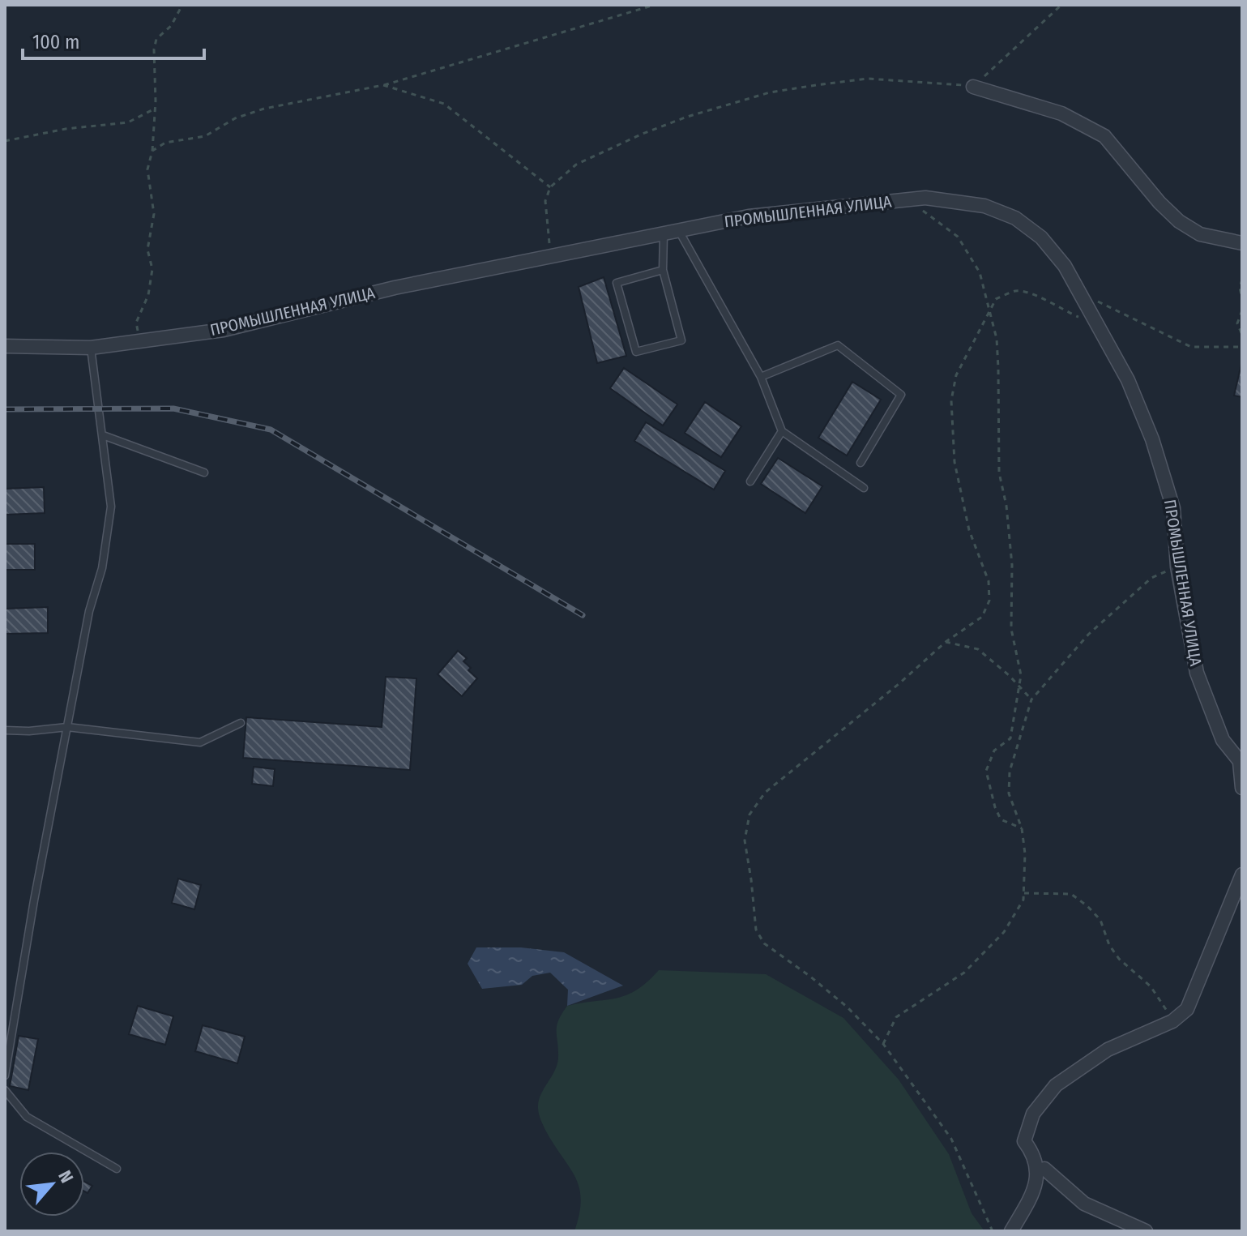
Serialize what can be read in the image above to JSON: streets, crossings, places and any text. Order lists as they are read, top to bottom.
{
  "streets": {
    "street": ["ПРОМЫШЛЕННАЯ УЛИЦА"]
  },
  "scale_bar": "100 m",
  "north": "top right"
}
